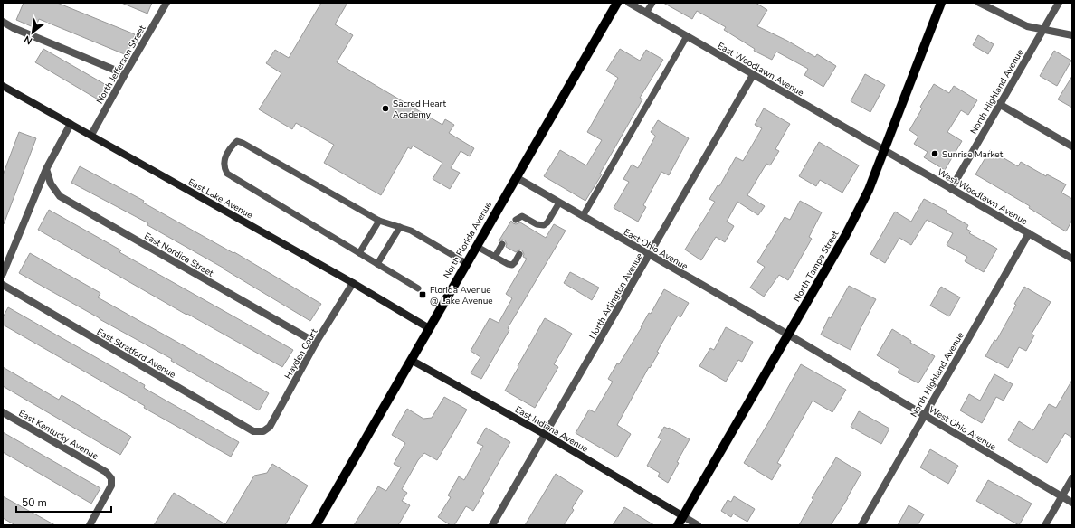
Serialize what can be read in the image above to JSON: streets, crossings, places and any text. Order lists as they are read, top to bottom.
{
  "streets": {
    "main road": ["North Florida Avenue", "North Tampa Street"],
    "street": [
      "North Jefferson Street",
      "East Woodlawn Avenue",
      "North Highland Avenue",
      "West Woodlawn Avenue",
      "East Lake Avenue",
      "East Ohio Avenue",
      "East Nordica Street",
      "North Arlington Avenue",
      "East Stratford Avenue",
      "Hayden Court",
      "West Ohio Avenue",
      "East Indiana Avenue",
      "East Kentucky Avenue"
    ]
  },
  "crossings": [
    ["North Jefferson Street", "East Lake Avenue"],
    ["East Woodlawn Avenue", "West Woodlawn Avenue"],
    ["East Woodlawn Avenue", "North Tampa Street"],
    ["East Woodlawn Avenue", "North Arlington Avenue"],
    ["North Highland Avenue", "West Woodlawn Avenue"],
    ["North Highland Avenue", "West Ohio Avenue"],
    ["West Woodlawn Avenue", "North Tampa Street"],
    ["East Lake Avenue", "North Florida Avenue"],
    ["East Lake Avenue", "Hayden Court"],
    ["North Florida Avenue", "East Ohio Avenue"],
    ["North Florida Avenue", "East Indiana Avenue"],
    ["East Ohio Avenue", "North Tampa Street"],
    ["East Ohio Avenue", "North Arlington Avenue"],
    ["East Ohio Avenue", "West Ohio Avenue"],
    ["East Nordica Street", "Hayden Court"],
    ["North Tampa Street", "West Ohio Avenue"],
    ["North Tampa Street", "East Indiana Avenue"],
    ["North Arlington Avenue", "East Indiana Avenue"],
    ["East Stratford Avenue", "Hayden Court"]
  ],
  "places": {
    "other": ["Sacred Heart Academy", "Sunrise Market"],
    "transit": ["Florida Avenue @ Lake Avenue"]
  },
  "scale_bar": "50 m",
  "north": "bottom left"
}
